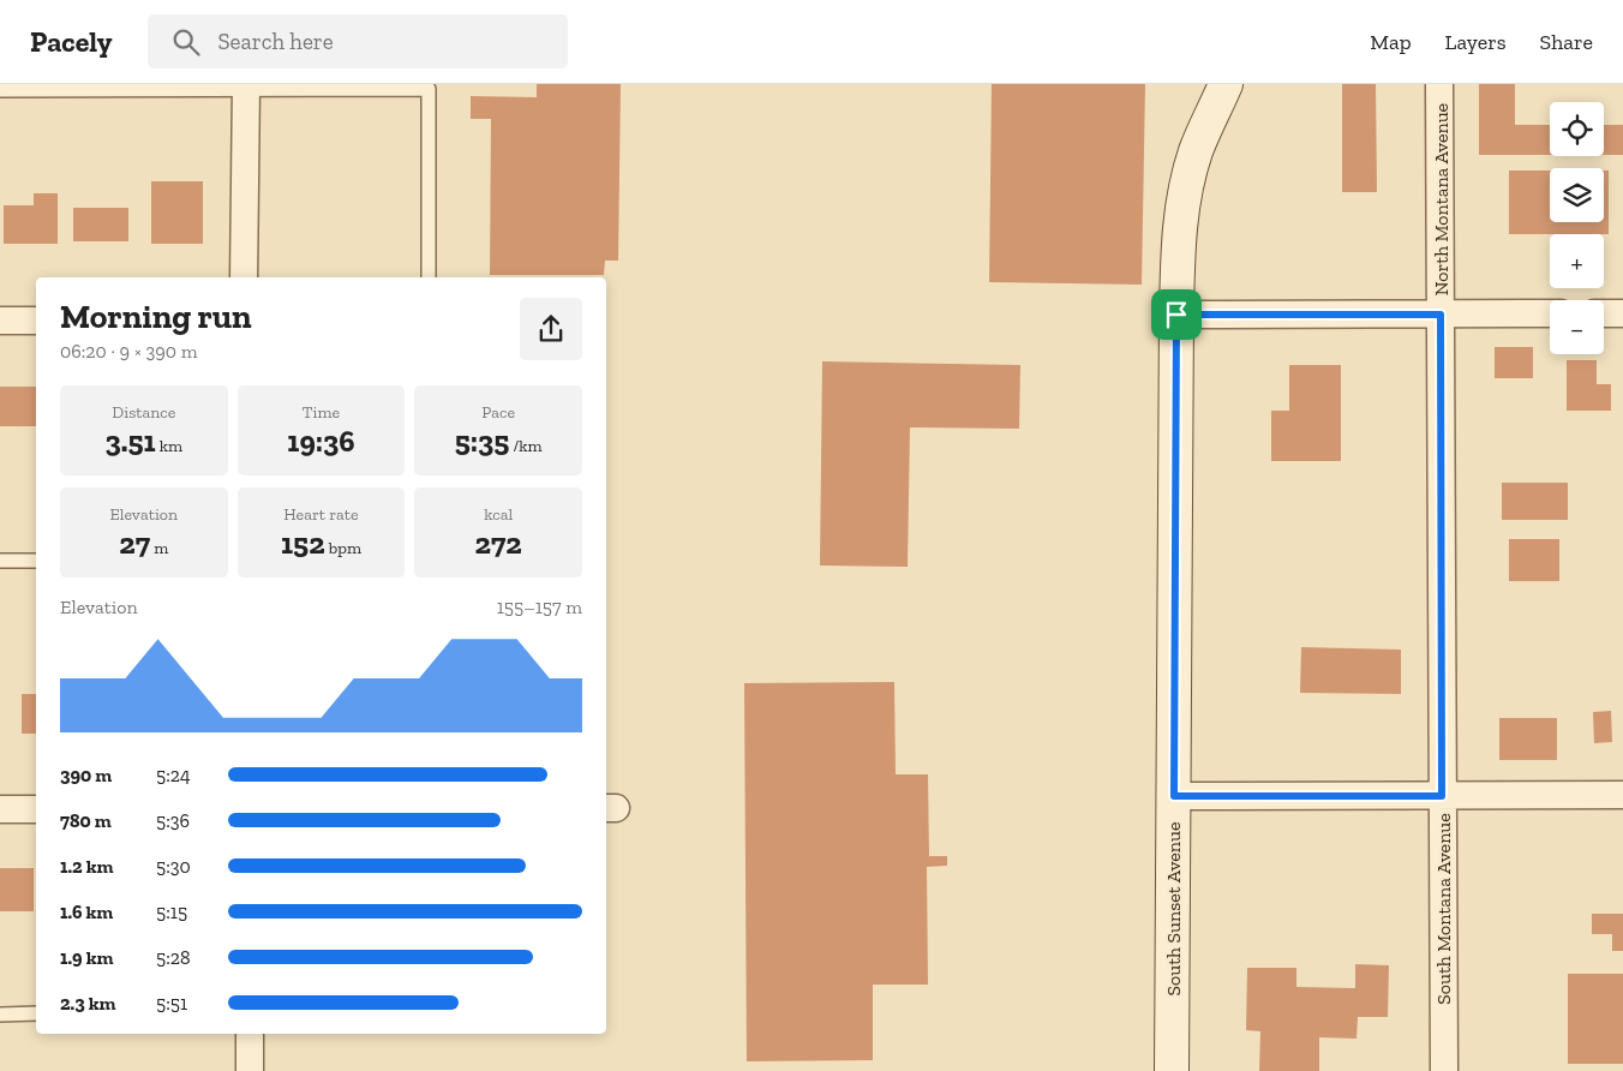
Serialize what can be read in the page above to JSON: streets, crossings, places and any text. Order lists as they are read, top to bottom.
{
  "streets": {
    "main road": ["South Sunset Avenue"],
    "street": ["North Montana Avenue", "South Montana Avenue"]
  },
  "crossings": [
    ["North Montana Avenue", "South Montana Avenue"]
  ],
  "page": {
    "header": "Pacely",
    "search": "Search here",
    "nav": ["Map", "Layers", "Share"],
    "map_buttons": ["+", "−"],
    "heading": ["Morning run", "06:20 · 9 × 390 m"],
    "stats": [
      ["Distance", "3.51 km"],
      ["Time", "19:36"],
      ["Pace", "5:35 /km"],
      ["Elevation", "27 m"],
      ["Heart rate", "152 bpm"],
      ["kcal", "272"]
    ],
    "chart": ["Elevation", "155–157 m"],
    "list": [
      {
        "name": "390 m",
        "note": "5:24"
      },
      {
        "name": "780 m",
        "note": "5:36"
      },
      {
        "name": "1.2 km",
        "note": "5:30"
      },
      {
        "name": "1.6 km",
        "note": "5:15"
      },
      {
        "name": "1.9 km",
        "note": "5:28"
      },
      {
        "name": "2.3 km",
        "note": "5:51"
      }
    ]
  }
}
